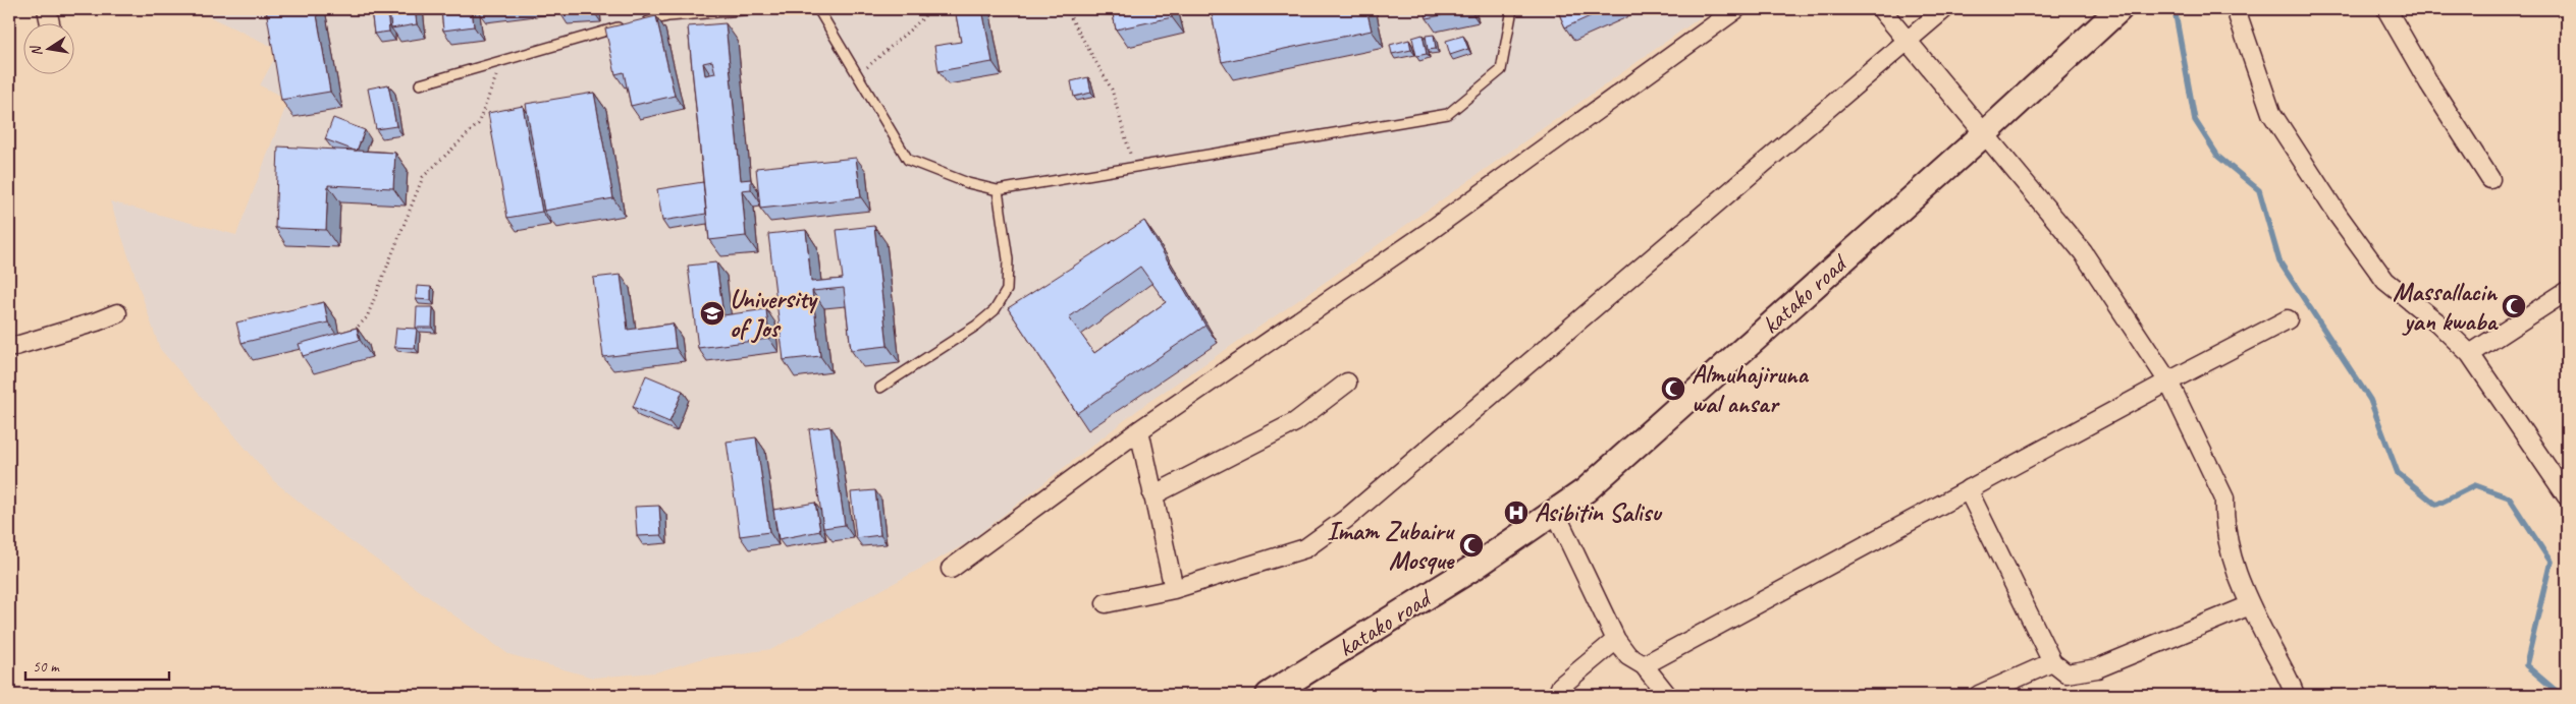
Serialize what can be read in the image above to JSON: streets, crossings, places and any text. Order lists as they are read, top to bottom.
{
  "streets": {
    "street": ["katako road"]
  },
  "places": {
    "mosque": ["Massallacin yan kwaba", "Almuhajiruna wal ansar", "Imam Zubairu Mosque"],
    "school or university": ["University of Jos"],
    "hospital": ["Asibitin Salisu"]
  },
  "scale_bar": "50 m",
  "north": "left"
}
